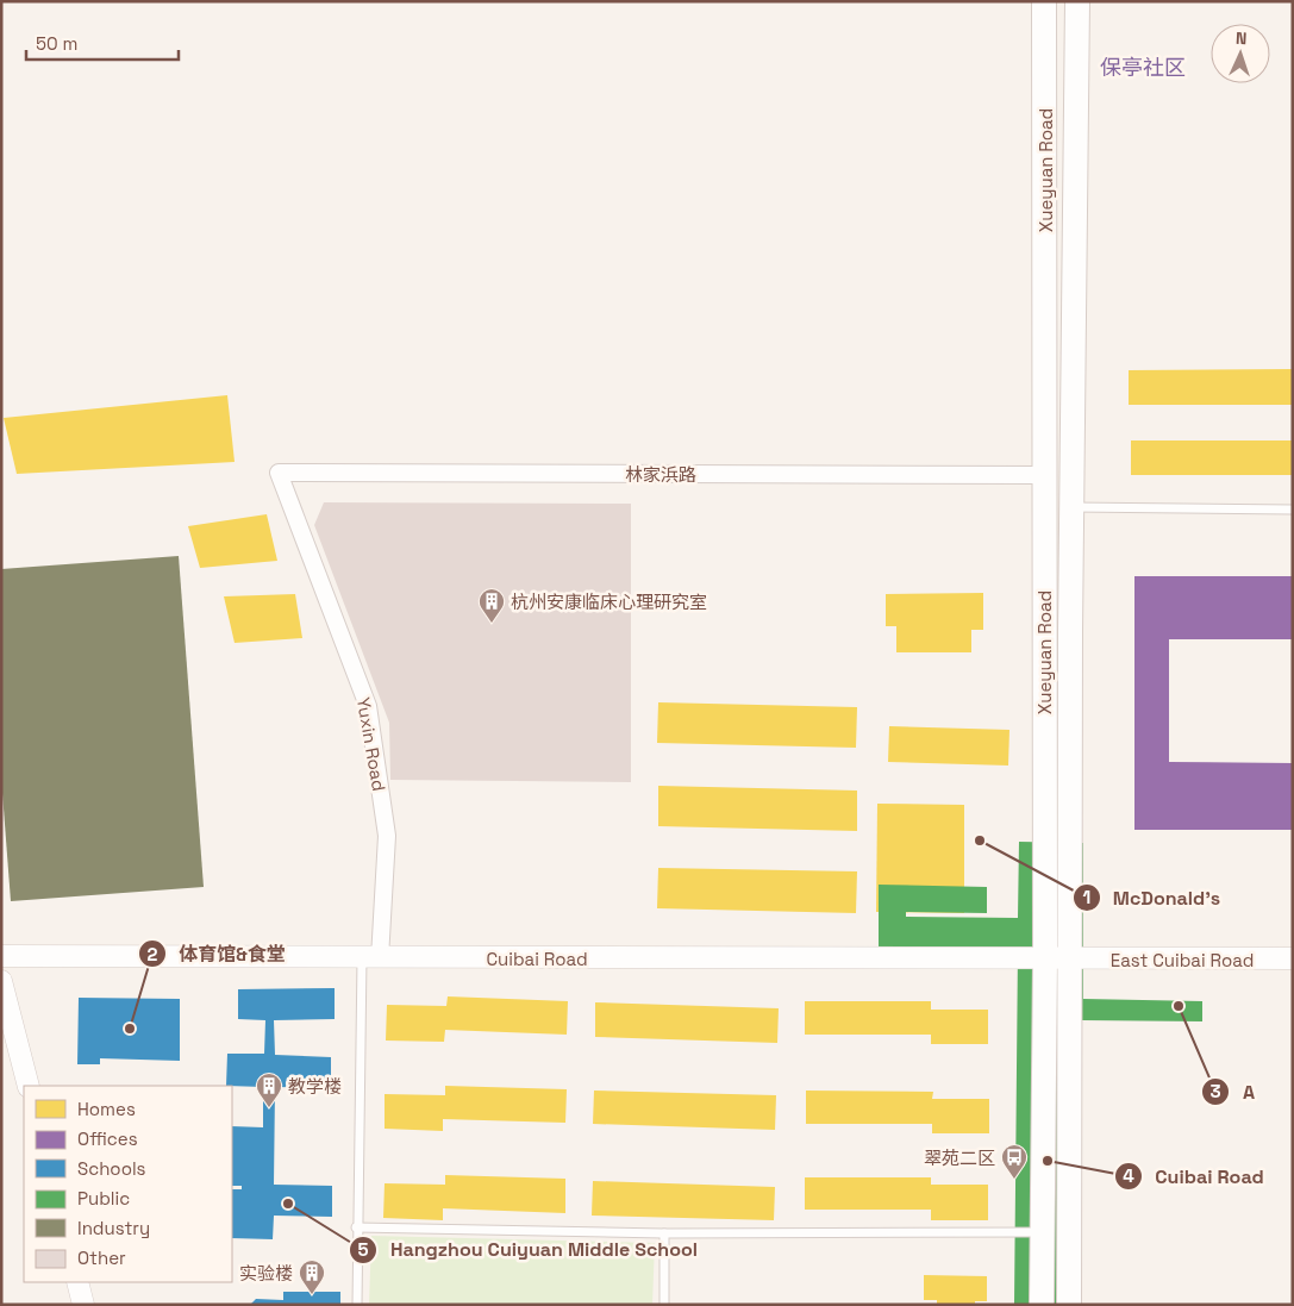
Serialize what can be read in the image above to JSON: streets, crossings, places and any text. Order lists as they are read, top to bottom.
{
  "streets": {
    "main road": ["Xueyuan Road"],
    "street": [
      "林家浜路",
      "Yuxin Road",
      "Cuibai Road",
      "East Cuibai Road"
    ]
  },
  "crossings": [
    ["Xueyuan Road", "林家浜路"],
    ["Xueyuan Road", "Cuibai Road"],
    ["Xueyuan Road", "East Cuibai Road"],
    ["林家浜路", "Yuxin Road"],
    ["Yuxin Road", "Cuibai Road"],
    ["Cuibai Road", "East Cuibai Road"]
  ],
  "districts": ["保亭社区"],
  "places": {
    "building": ["杭州安康临床心理研究室", "教学楼", "实验楼"],
    "other": [
      "McDonald's",
      "A",
      "体育馆&食堂",
      "Cuibai Road",
      "Hangzhou Cuiyuan Middle School"
    ],
    "bus stop": ["翠苑二区"]
  },
  "legend": [
    "Homes",
    "Offices",
    "Schools",
    "Public",
    "Industry",
    "Other"
  ],
  "scale_bar": "50 m",
  "north": "top"
}
